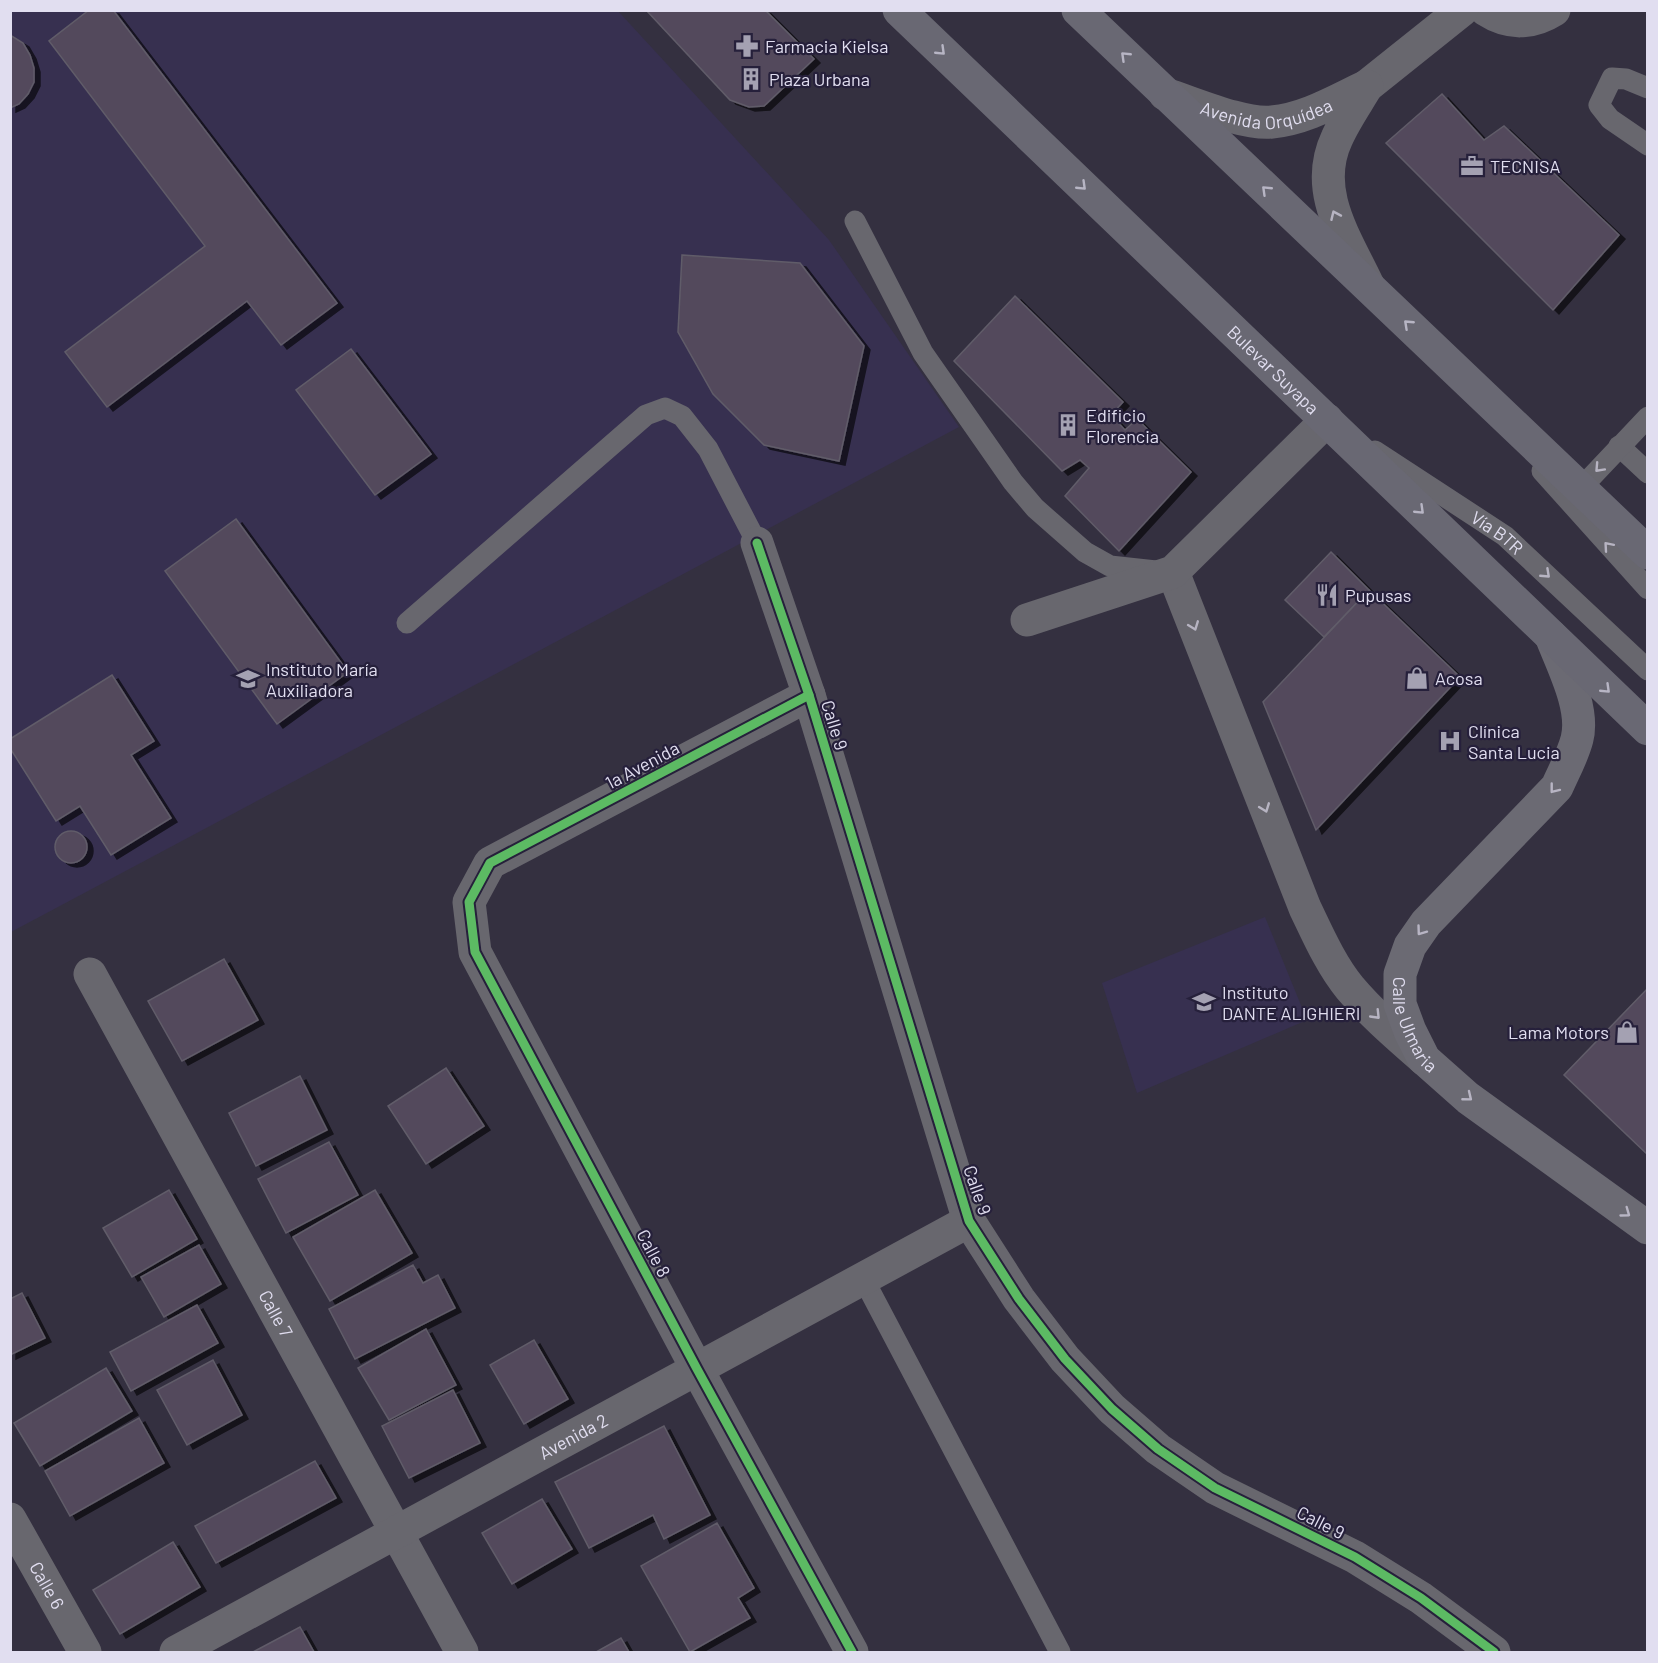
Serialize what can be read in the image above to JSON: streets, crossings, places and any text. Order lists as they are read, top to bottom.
{
  "streets": {
    "main road": ["Bulevar Suyapa"],
    "street": [
      "Avenida Orquídea",
      "Calle 9",
      "1a Avenida",
      "Calle Ulmaria",
      "Calle 8",
      "Calle 7",
      "Avenida 2",
      "Calle 6"
    ],
    "lane": ["Vía BTR"]
  },
  "crossings": [
    ["Bulevar Suyapa", "Vía BTR"],
    ["Bulevar Suyapa", "Calle Ulmaria"],
    ["Calle 9", "1a Avenida"],
    ["Calle 9", "Avenida 2"],
    ["1a Avenida", "Calle 8"],
    ["Calle 8", "Avenida 2"],
    ["Calle 7", "Avenida 2"]
  ],
  "one_way": ["Avenida Orquídea"],
  "places": {
    "pharmacy": ["Farmacia Kielsa"],
    "building": ["Plaza Urbana", "Edificio Florencia"],
    "office": ["TECNISA"],
    "restaurant": ["Pupusas"],
    "shop": ["Acosa", "Lama Motors"],
    "school or university": ["Instituto María Auxiliadora", "Instituto DANTE ALIGHIERI"],
    "hospital": ["Clínica Santa Lucia"]
  }
}
